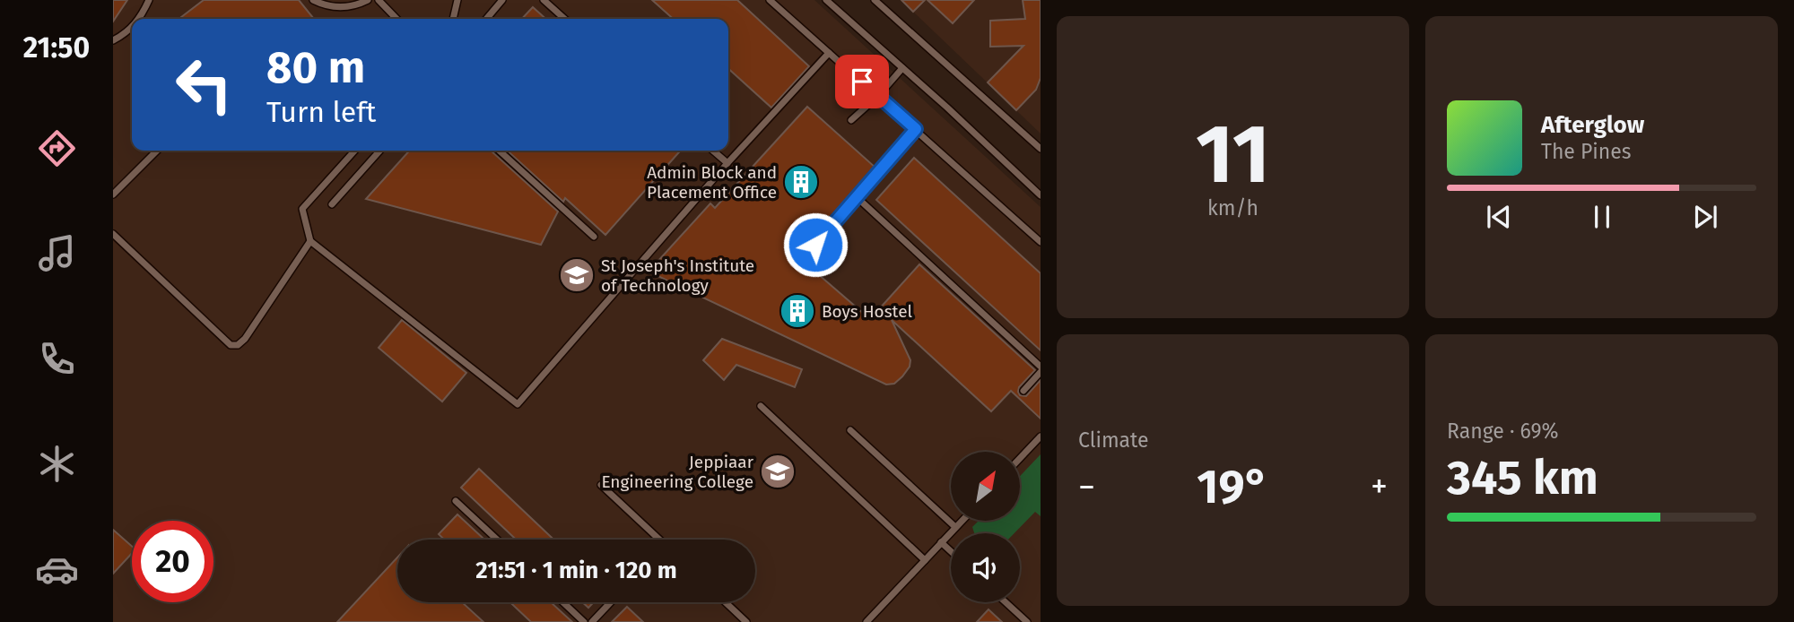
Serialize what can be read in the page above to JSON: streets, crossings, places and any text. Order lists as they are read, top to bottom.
{
  "places": {
    "building": ["Admin Block and Placement Office", "Boys Hostel"],
    "school or university": ["St Joseph's Institute of Technology", "Jeppiaar Engineering College"]
  },
  "north": "top right",
  "page": {
    "tabs": "21:50",
    "tile": [
      ["11", "km/h"],
      "Climate",
      ["Range · 69%", "345 km"]
    ],
    "turn": ["80 m", "Turn left"],
    "song": ["Afterglow", "The Pines"],
    "heat": ["−", "19°", "+"],
    "limit": "20",
    "trip": "21:51 · 1 min · 120 m"
  }
}
